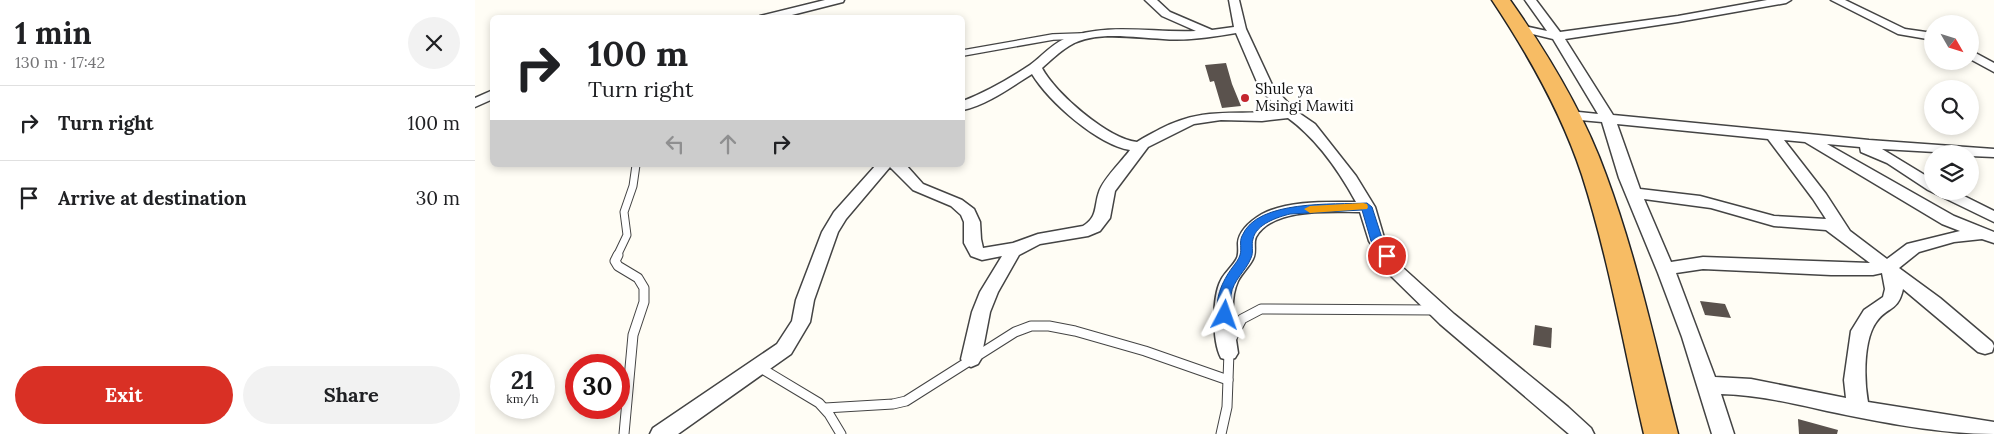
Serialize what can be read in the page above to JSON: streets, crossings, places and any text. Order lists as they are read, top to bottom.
{
  "places": ["Shule ya Msingi Mawiti"],
  "north": "bottom right",
  "page": {
    "heading": ["1 min", "130 m · 17:42"],
    "turn": ["100 m", "Turn right"],
    "list": [
      {
        "name": "Turn right",
        "value": "100 m"
      },
      {
        "name": "Arrive at destination",
        "value": "30 m"
      }
    ],
    "speed": "21 km/h",
    "limit": "30",
    "buttons": ["Exit", "Share"]
  }
}
